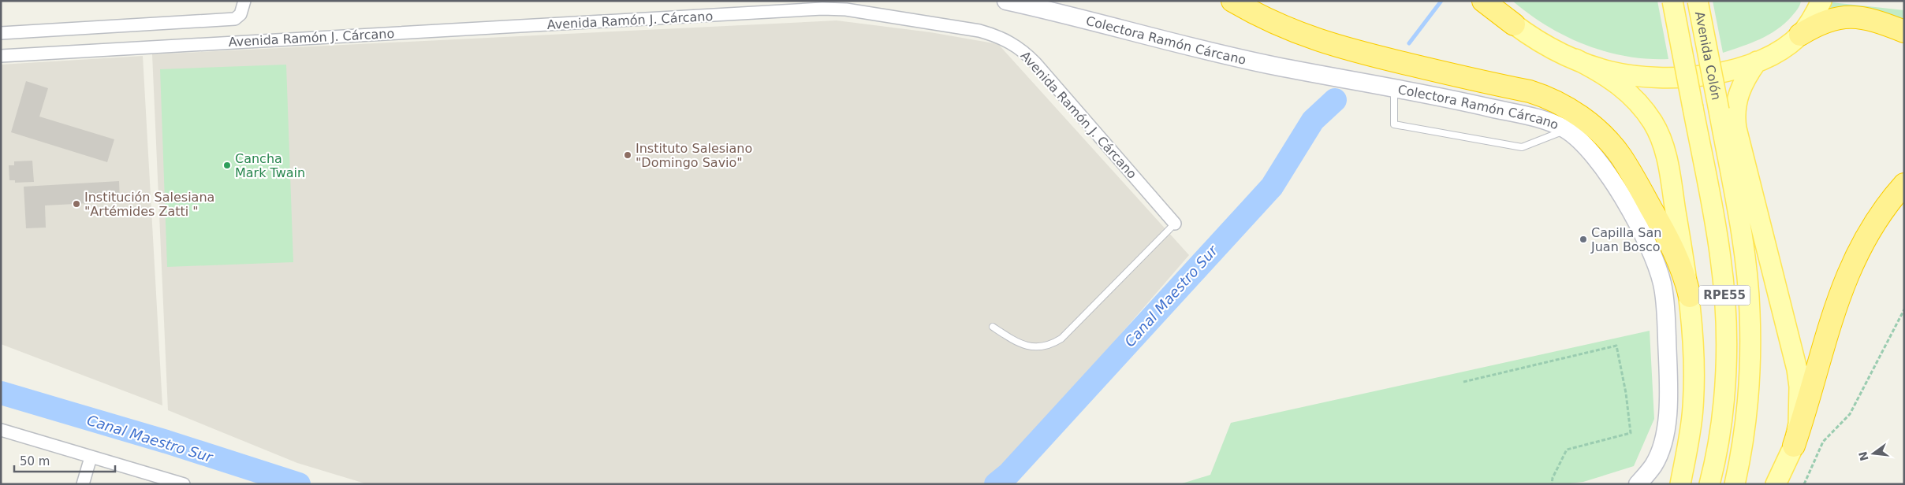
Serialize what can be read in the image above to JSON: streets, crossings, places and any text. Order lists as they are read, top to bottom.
{
  "streets": {
    "main road": ["Colectora Ramón Cárcano", "Avenida Colón", "RPE55"],
    "street": ["Avenida Ramón J. Cárcano"]
  },
  "water": ["Canal Maestro Sur"],
  "places": [
    "Instituto Salesiano \"Domingo Savio\"",
    "Cancha Mark Twain",
    "Institución Salesiana \"Artémides Zatti \"",
    "Capilla San Juan Bosco"
  ],
  "scale_bar": "50 m",
  "north": "left"
}
